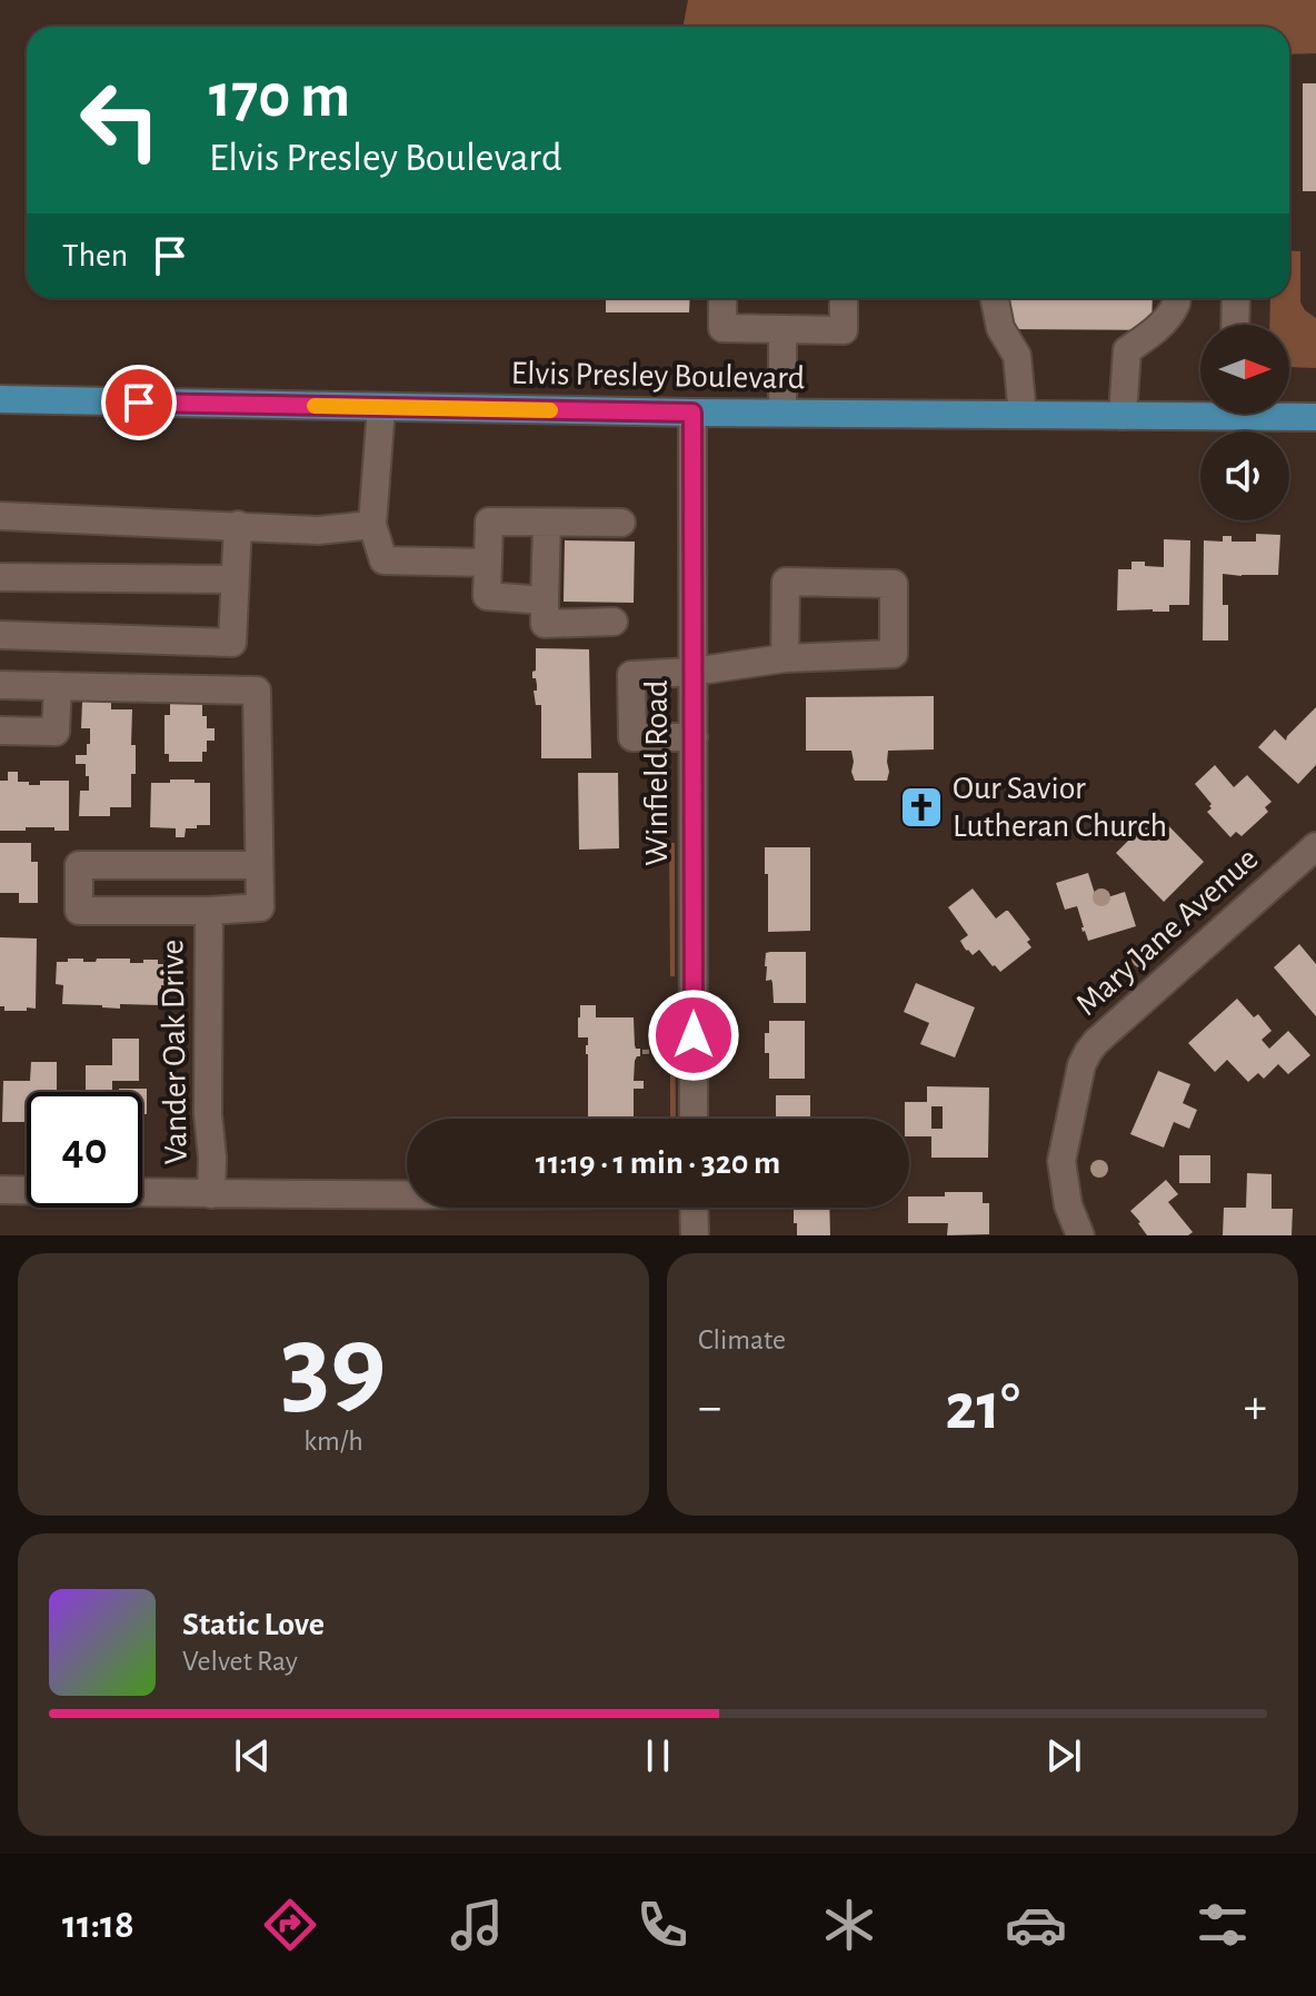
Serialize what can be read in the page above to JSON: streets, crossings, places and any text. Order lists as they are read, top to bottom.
{
  "streets": {
    "main road": ["Elvis Presley Boulevard"],
    "street": ["Winfield Road", "Mary Jane Avenue", "Vander Oak Drive"]
  },
  "crossings": [
    ["Elvis Presley Boulevard", "Winfield Road"]
  ],
  "places": {
    "church": ["Our Savior Lutheran Church"]
  },
  "north": "right",
  "page": {
    "turn": ["170 m", "Elvis Presley Boulevard"],
    "then": "Then",
    "limit": "40",
    "trip": "11:19 · 1 min · 320 m",
    "tile": [
      ["39", "km/h"],
      "Climate"
    ],
    "heat": ["−", "21°", "+"],
    "song": ["Static Love", "Velvet Ray"],
    "tabs": "11:18"
  }
}
